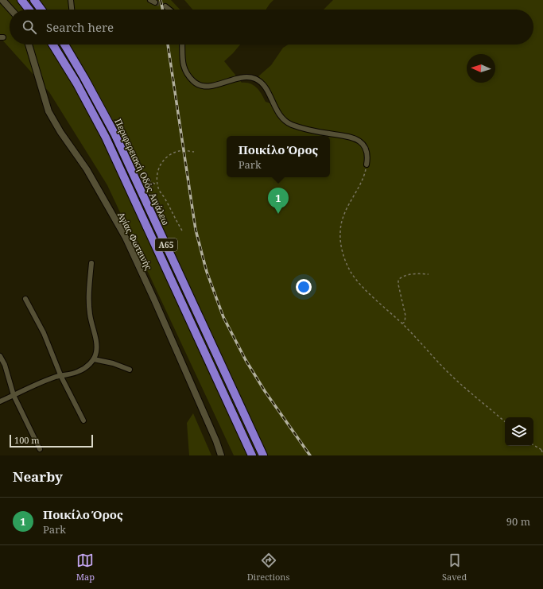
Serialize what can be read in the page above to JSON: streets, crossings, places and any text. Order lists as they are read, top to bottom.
{
  "streets": {
    "highway": ["Περιφερειακή Οδός Αιγάλεω", "Α65"],
    "street": ["Αγίας Φωτεινής"]
  },
  "scale_bar": "100 m",
  "north": "left",
  "page": {
    "search": "Search here",
    "popup": ["Ποικίλο Όρος", "Park"],
    "pins": "1",
    "scale": "100 m",
    "heading": "Nearby",
    "list": [
      {
        "mark": "1",
        "name": "Ποικίλο Όρος",
        "note": "Park",
        "value": "90 m"
      }
    ],
    "nav": ["Map", "Directions", "Saved"]
  }
}
